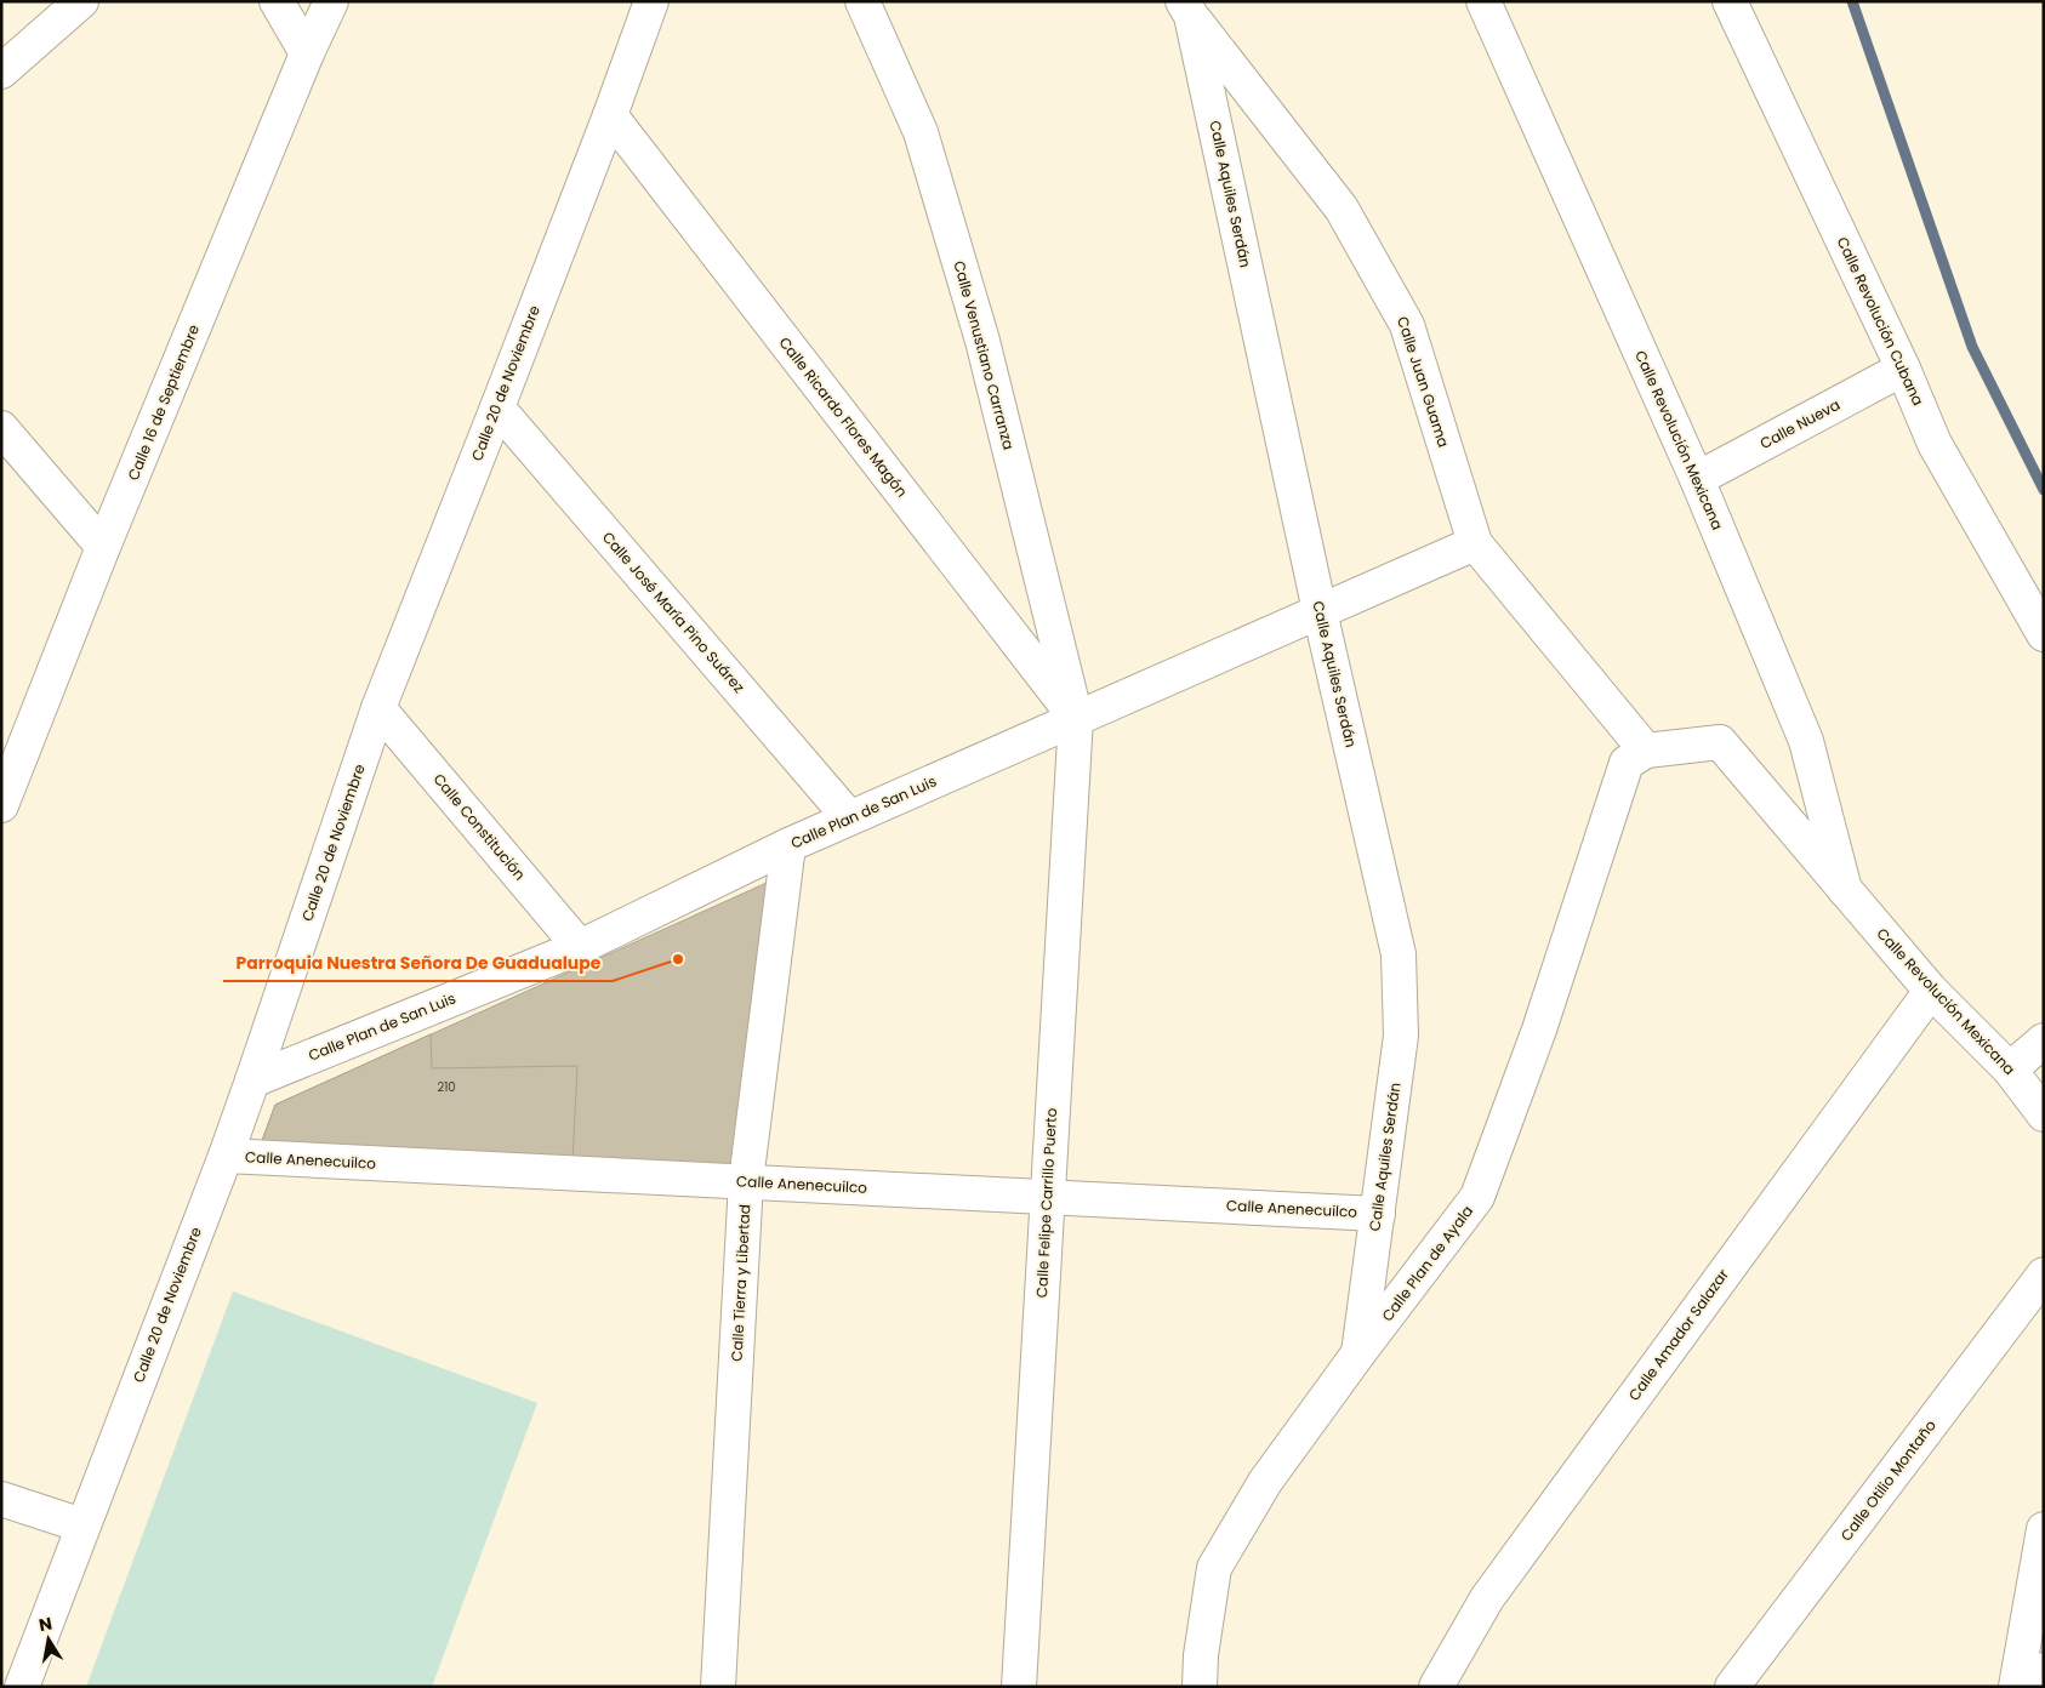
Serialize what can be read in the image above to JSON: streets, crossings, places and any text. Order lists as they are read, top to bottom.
{
  "streets": {
    "street": [
      "Calle Aquiles Serdán",
      "Calle Revolución Cubana",
      "Calle Venustiano Carranza",
      "Calle Juan Guama",
      "Calle 20 de Noviembre",
      "Calle 16 de Septiembre",
      "Calle Ricardo Flores Magón",
      "Calle Nueva",
      "Calle Revolución Mexicana",
      "Calle José María Pino Suárez",
      "Calle Plan de San Luis",
      "Calle Constitución",
      "Calle Anenecuilco",
      "Calle Felipe Carrillo Puerto",
      "Calle Plan de Ayala",
      "Calle Tierra y Libertad",
      "Calle Amador Salazar",
      "Calle Otilio Montaño"
    ]
  },
  "crossings": [
    ["Calle Aquiles Serdán", "Calle Juan Guama"],
    ["Calle Aquiles Serdán", "Calle Plan de San Luis"],
    ["Calle Aquiles Serdán", "Calle Anenecuilco"],
    ["Calle Aquiles Serdán", "Calle Plan de Ayala"],
    ["Calle Revolución Cubana", "Calle Nueva"],
    ["Calle Venustiano Carranza", "Calle Ricardo Flores Magón"],
    ["Calle Venustiano Carranza", "Calle Plan de San Luis"],
    ["Calle Venustiano Carranza", "Calle Felipe Carrillo Puerto"],
    ["Calle Juan Guama", "Calle Revolución Mexicana"],
    ["Calle Juan Guama", "Calle Plan de San Luis"],
    ["Calle Juan Guama", "Calle Plan de Ayala"],
    ["Calle 20 de Noviembre", "Calle Ricardo Flores Magón"],
    ["Calle 20 de Noviembre", "Calle José María Pino Suárez"],
    ["Calle 20 de Noviembre", "Calle Plan de San Luis"],
    ["Calle 20 de Noviembre", "Calle Constitución"],
    ["Calle 20 de Noviembre", "Calle Anenecuilco"],
    ["Calle Ricardo Flores Magón", "Calle Plan de San Luis"],
    ["Calle Ricardo Flores Magón", "Calle Felipe Carrillo Puerto"],
    ["Calle Nueva", "Calle Revolución Mexicana"],
    ["Calle Revolución Mexicana", "Calle Plan de Ayala"],
    ["Calle Revolución Mexicana", "Calle Amador Salazar"],
    ["Calle José María Pino Suárez", "Calle Plan de San Luis"],
    ["Calle Plan de San Luis", "Calle Constitución"],
    ["Calle Plan de San Luis", "Calle Felipe Carrillo Puerto"],
    ["Calle Plan de San Luis", "Calle Tierra y Libertad"],
    ["Calle Anenecuilco", "Calle Felipe Carrillo Puerto"],
    ["Calle Anenecuilco", "Calle Tierra y Libertad"]
  ],
  "places": ["Parroquia Nuestra Señora De Guadualupe"],
  "house_numbers": ["210"],
  "north": "top"
}
